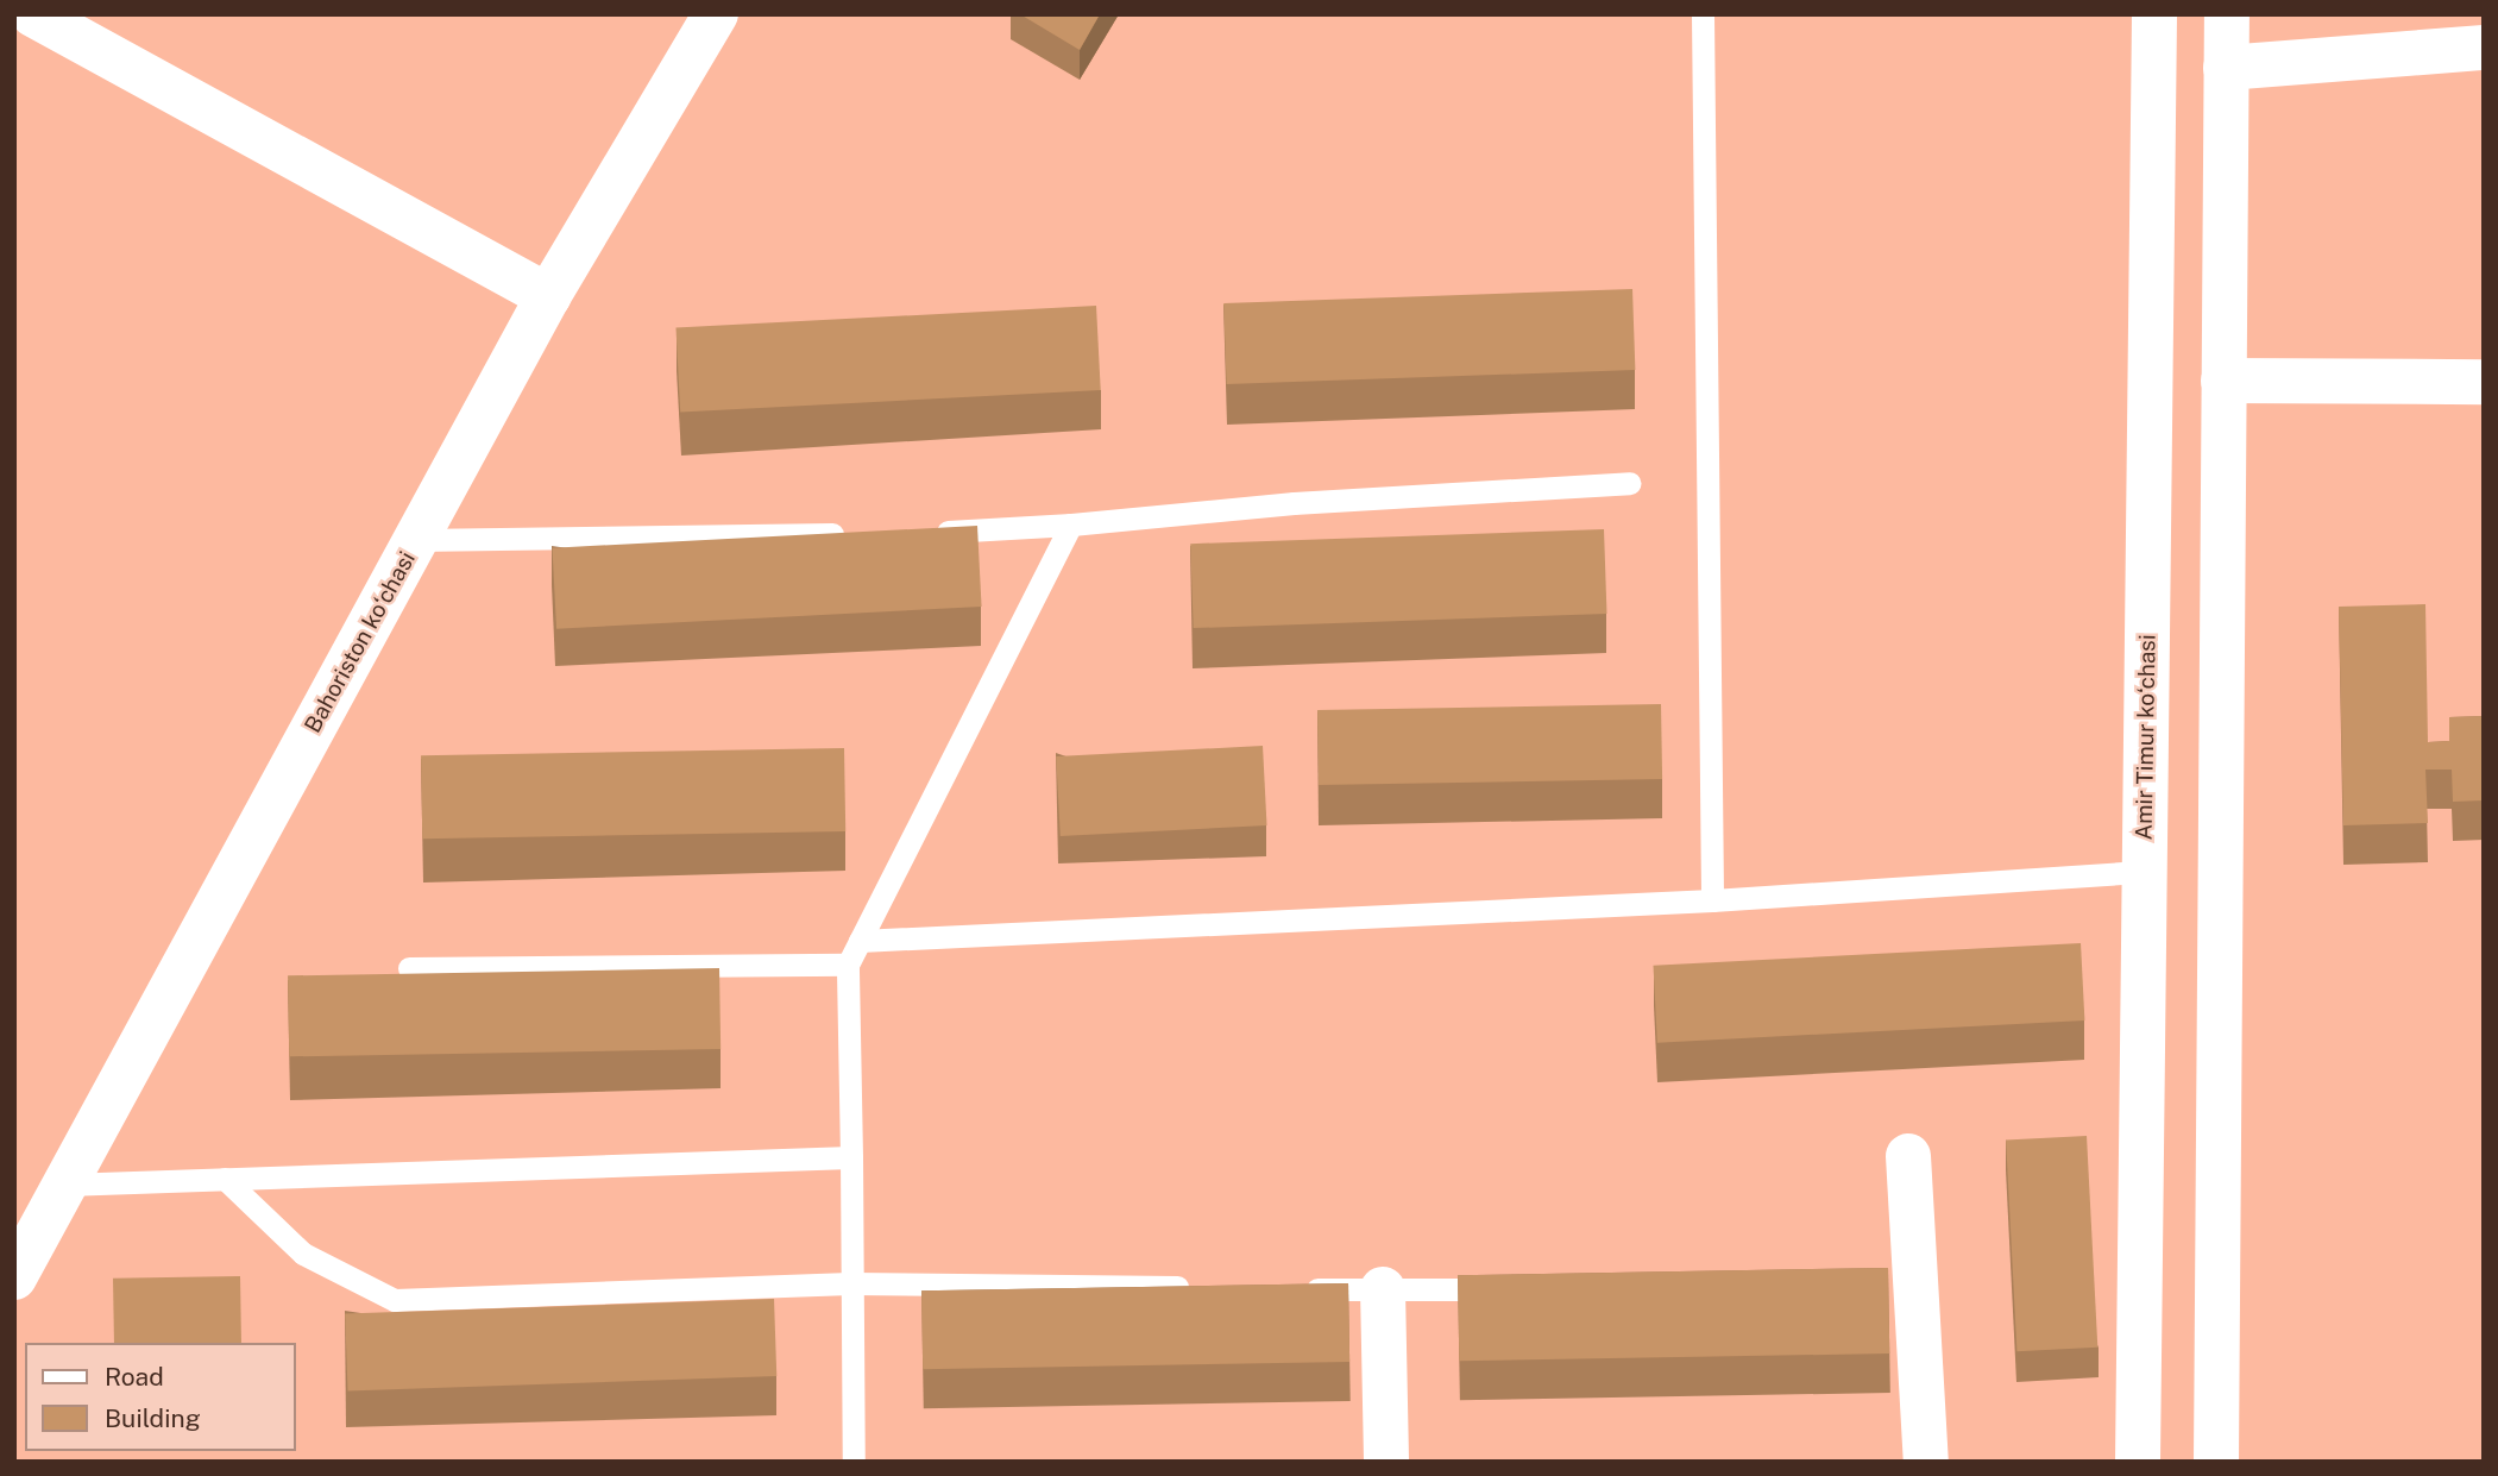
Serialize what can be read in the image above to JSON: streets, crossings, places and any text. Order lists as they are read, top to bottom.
{
  "streets": {
    "street": ["Bahoriston ko‘chasi", "Amir Timur ko‘chasi"]
  },
  "legend": ["Road", "Building"]
}
